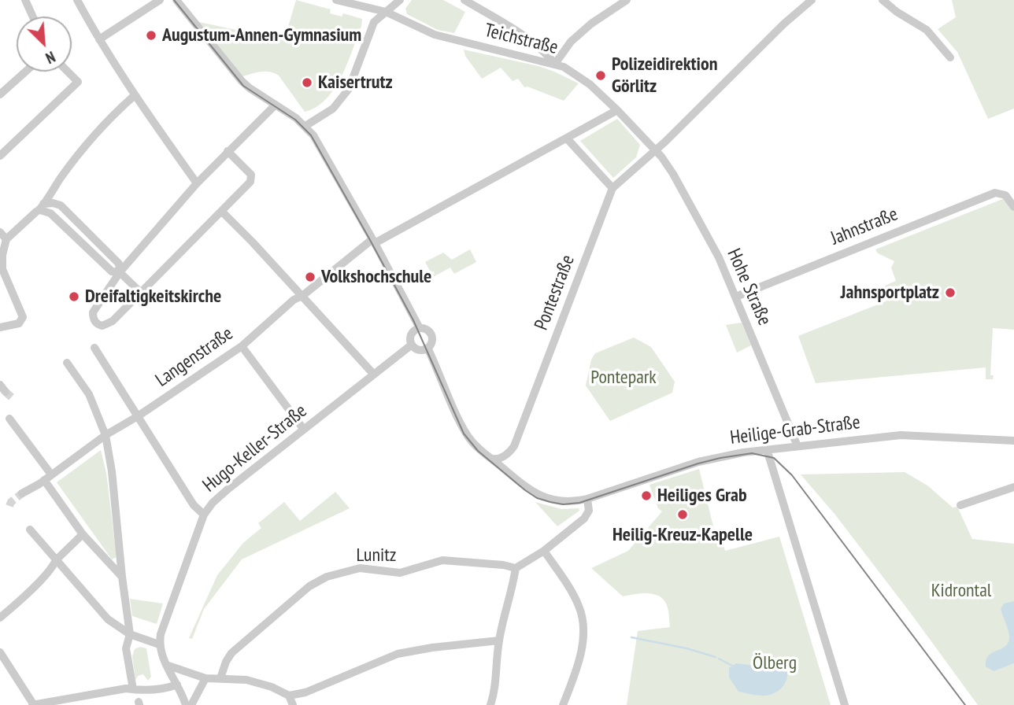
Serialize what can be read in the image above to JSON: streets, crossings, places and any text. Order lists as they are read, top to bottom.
{
  "streets": {
    "street": [
      "Teichstraße",
      "Jahnstraße",
      "Hohe Straße",
      "Pontestraße",
      "Langenstraße",
      "Heilige-Grab-Straße",
      "Hugo-Keller-Straße",
      "Lunitz"
    ]
  },
  "crossings": [
    ["Teichstraße", "Hohe Straße"],
    ["Teichstraße", "Pontestraße"],
    ["Teichstraße", "Langenstraße"],
    ["Jahnstraße", "Hohe Straße"],
    ["Hohe Straße", "Pontestraße"],
    ["Hohe Straße", "Heilige-Grab-Straße"],
    ["Pontestraße", "Heilige-Grab-Straße"],
    ["Heilige-Grab-Straße", "Hugo-Keller-Straße"]
  ],
  "parks": ["Pontepark", "Kidrontal", "Ölberg"],
  "places": [
    "Augustum-Annen-Gymnasium",
    "Polizeidirektion Görlitz",
    "Kaisertrutz",
    "Volkshochschule",
    "Jahnsportplatz",
    "Dreifaltigkeitskirche",
    "Heiliges Grab",
    "Heilig-Kreuz-Kapelle"
  ],
  "north": "bottom right"
}
